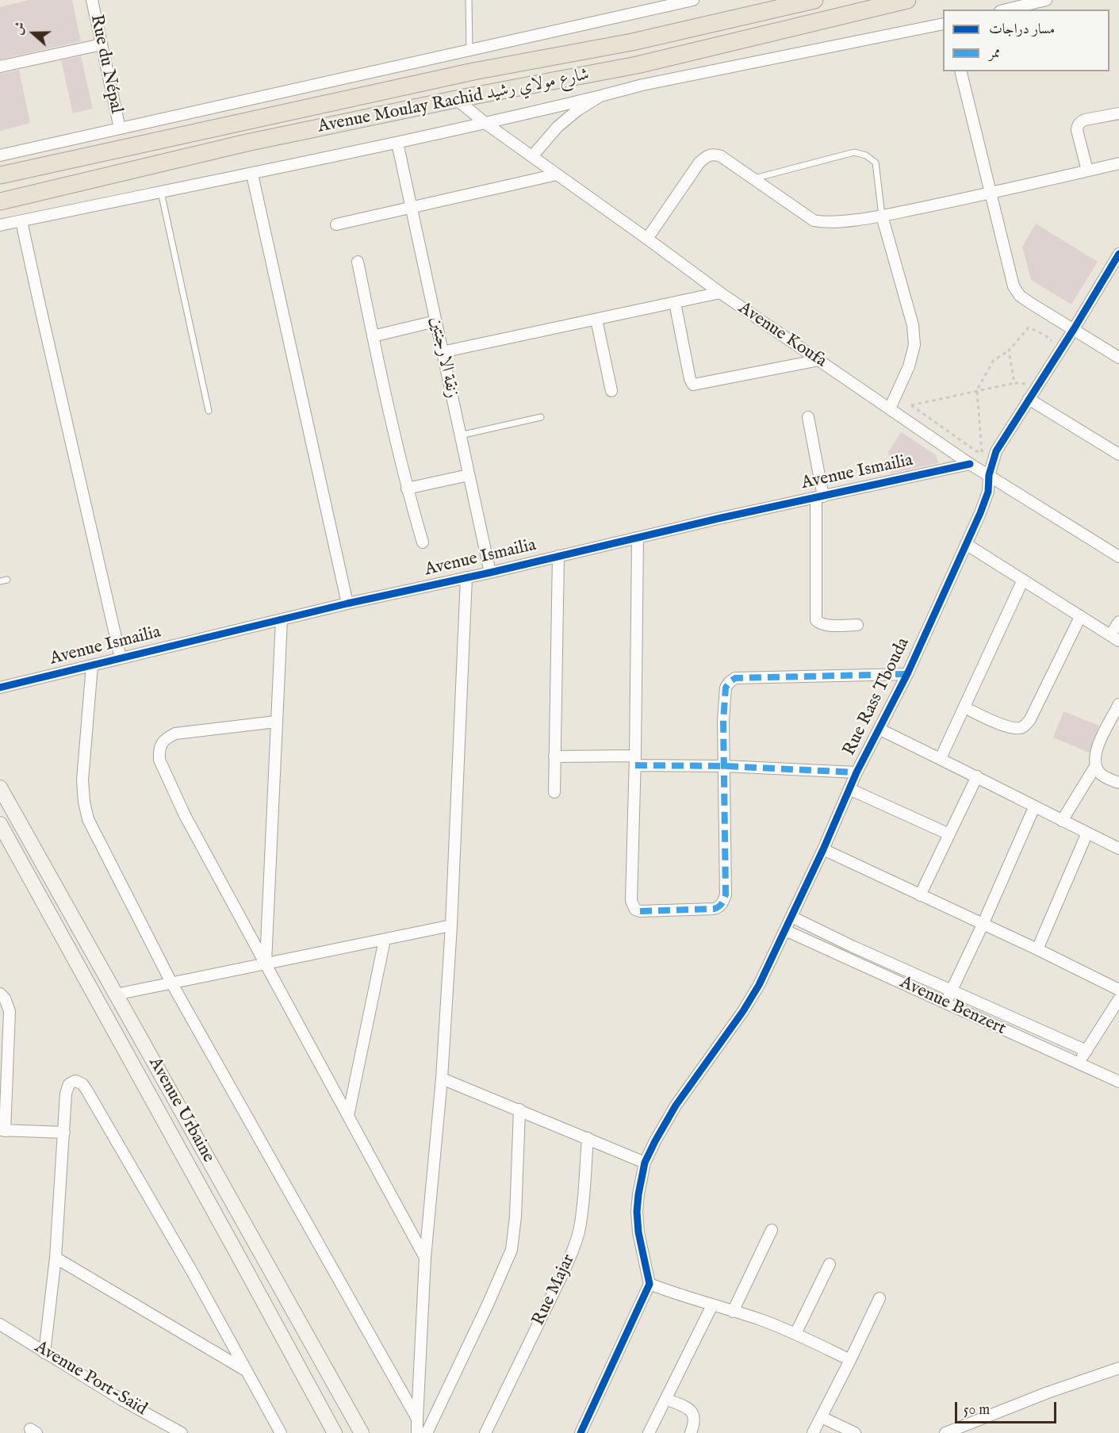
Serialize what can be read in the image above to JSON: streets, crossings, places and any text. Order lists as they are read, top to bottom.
{
  "streets": {
    "main road": ["Avenue Moulay Rachid شارع مولاي رشيد"],
    "street": [
      "Rue du Népal",
      "Avenue Koufa",
      "زنقة الارجنتين",
      "Avenue Ismailia",
      "Rue Rass Tbouda",
      "Avenue Benzert",
      "Avenue Urbaine",
      "Rue Majar",
      "Avenue Port-Saïd"
    ]
  },
  "crossings": [
    ["Avenue Moulay Rachid شارع مولاي رشيد", "Avenue Koufa"],
    ["Avenue Koufa", "Avenue Ismailia"],
    ["Avenue Koufa", "Rue Rass Tbouda"],
    ["زنقة الارجنتين", "Avenue Ismailia"],
    ["Rue Rass Tbouda", "Avenue Benzert"]
  ],
  "legend": ["مسار دراجات", "ممر"],
  "scale_bar": "50 m",
  "north": "left"
}
